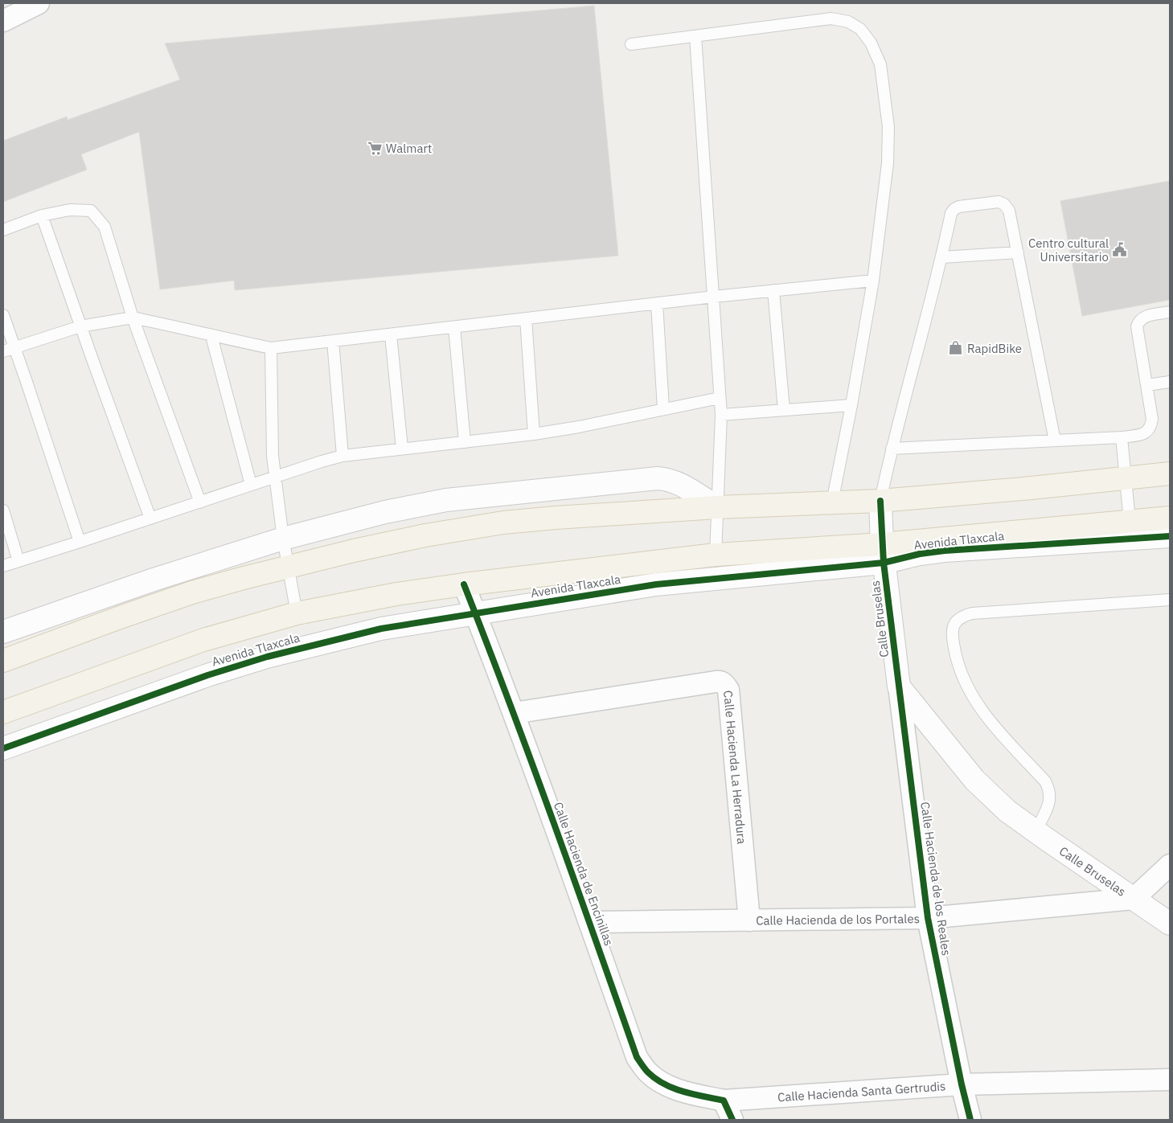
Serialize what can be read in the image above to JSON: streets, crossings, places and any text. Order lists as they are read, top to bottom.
{
  "streets": {
    "main road": ["Avenida Tlaxcala"],
    "street": [
      "Calle Bruselas",
      "Calle Hacienda La Herradura",
      "Calle Hacienda de Encinillas",
      "Calle Hacienda de los Reales",
      "Calle Hacienda de los Portales",
      "Calle Hacienda Santa Gertrudis"
    ]
  },
  "crossings": [
    ["Avenida Tlaxcala", "Calle Bruselas"],
    ["Avenida Tlaxcala", "Calle Hacienda de Encinillas"],
    ["Calle Bruselas", "Calle Hacienda de los Reales"],
    ["Calle Bruselas", "Calle Hacienda de los Portales"],
    ["Calle Hacienda La Herradura", "Calle Hacienda de Encinillas"],
    ["Calle Hacienda La Herradura", "Calle Hacienda de los Portales"],
    ["Calle Hacienda de Encinillas", "Calle Hacienda de los Portales"],
    ["Calle Hacienda de Encinillas", "Calle Hacienda Santa Gertrudis"],
    ["Calle Hacienda de los Reales", "Calle Hacienda de los Portales"],
    ["Calle Hacienda de los Reales", "Calle Hacienda Santa Gertrudis"]
  ],
  "places": {
    "supermarket": ["Walmart"],
    "public building": ["Centro cultural Universitario"],
    "shop": ["RapidBike"]
  }
}
